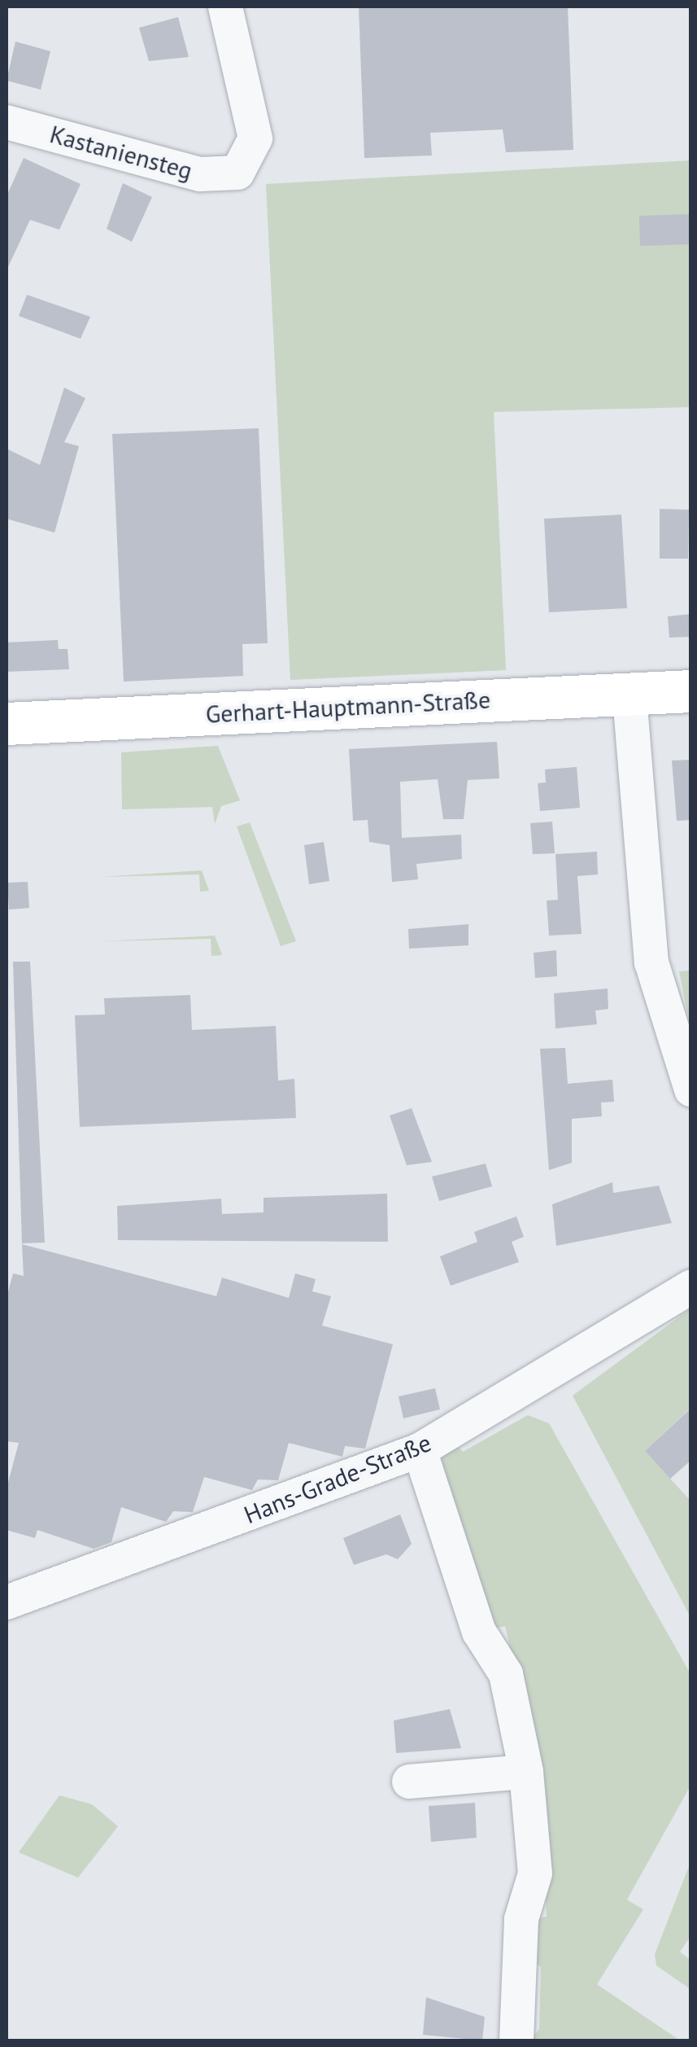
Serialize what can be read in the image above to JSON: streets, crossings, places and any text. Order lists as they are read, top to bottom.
{
  "streets": {
    "main road": ["Gerhart-Hauptmann-Straße"],
    "street": ["Kastaniensteg", "Hans-Grade-Straße"]
  }
}
